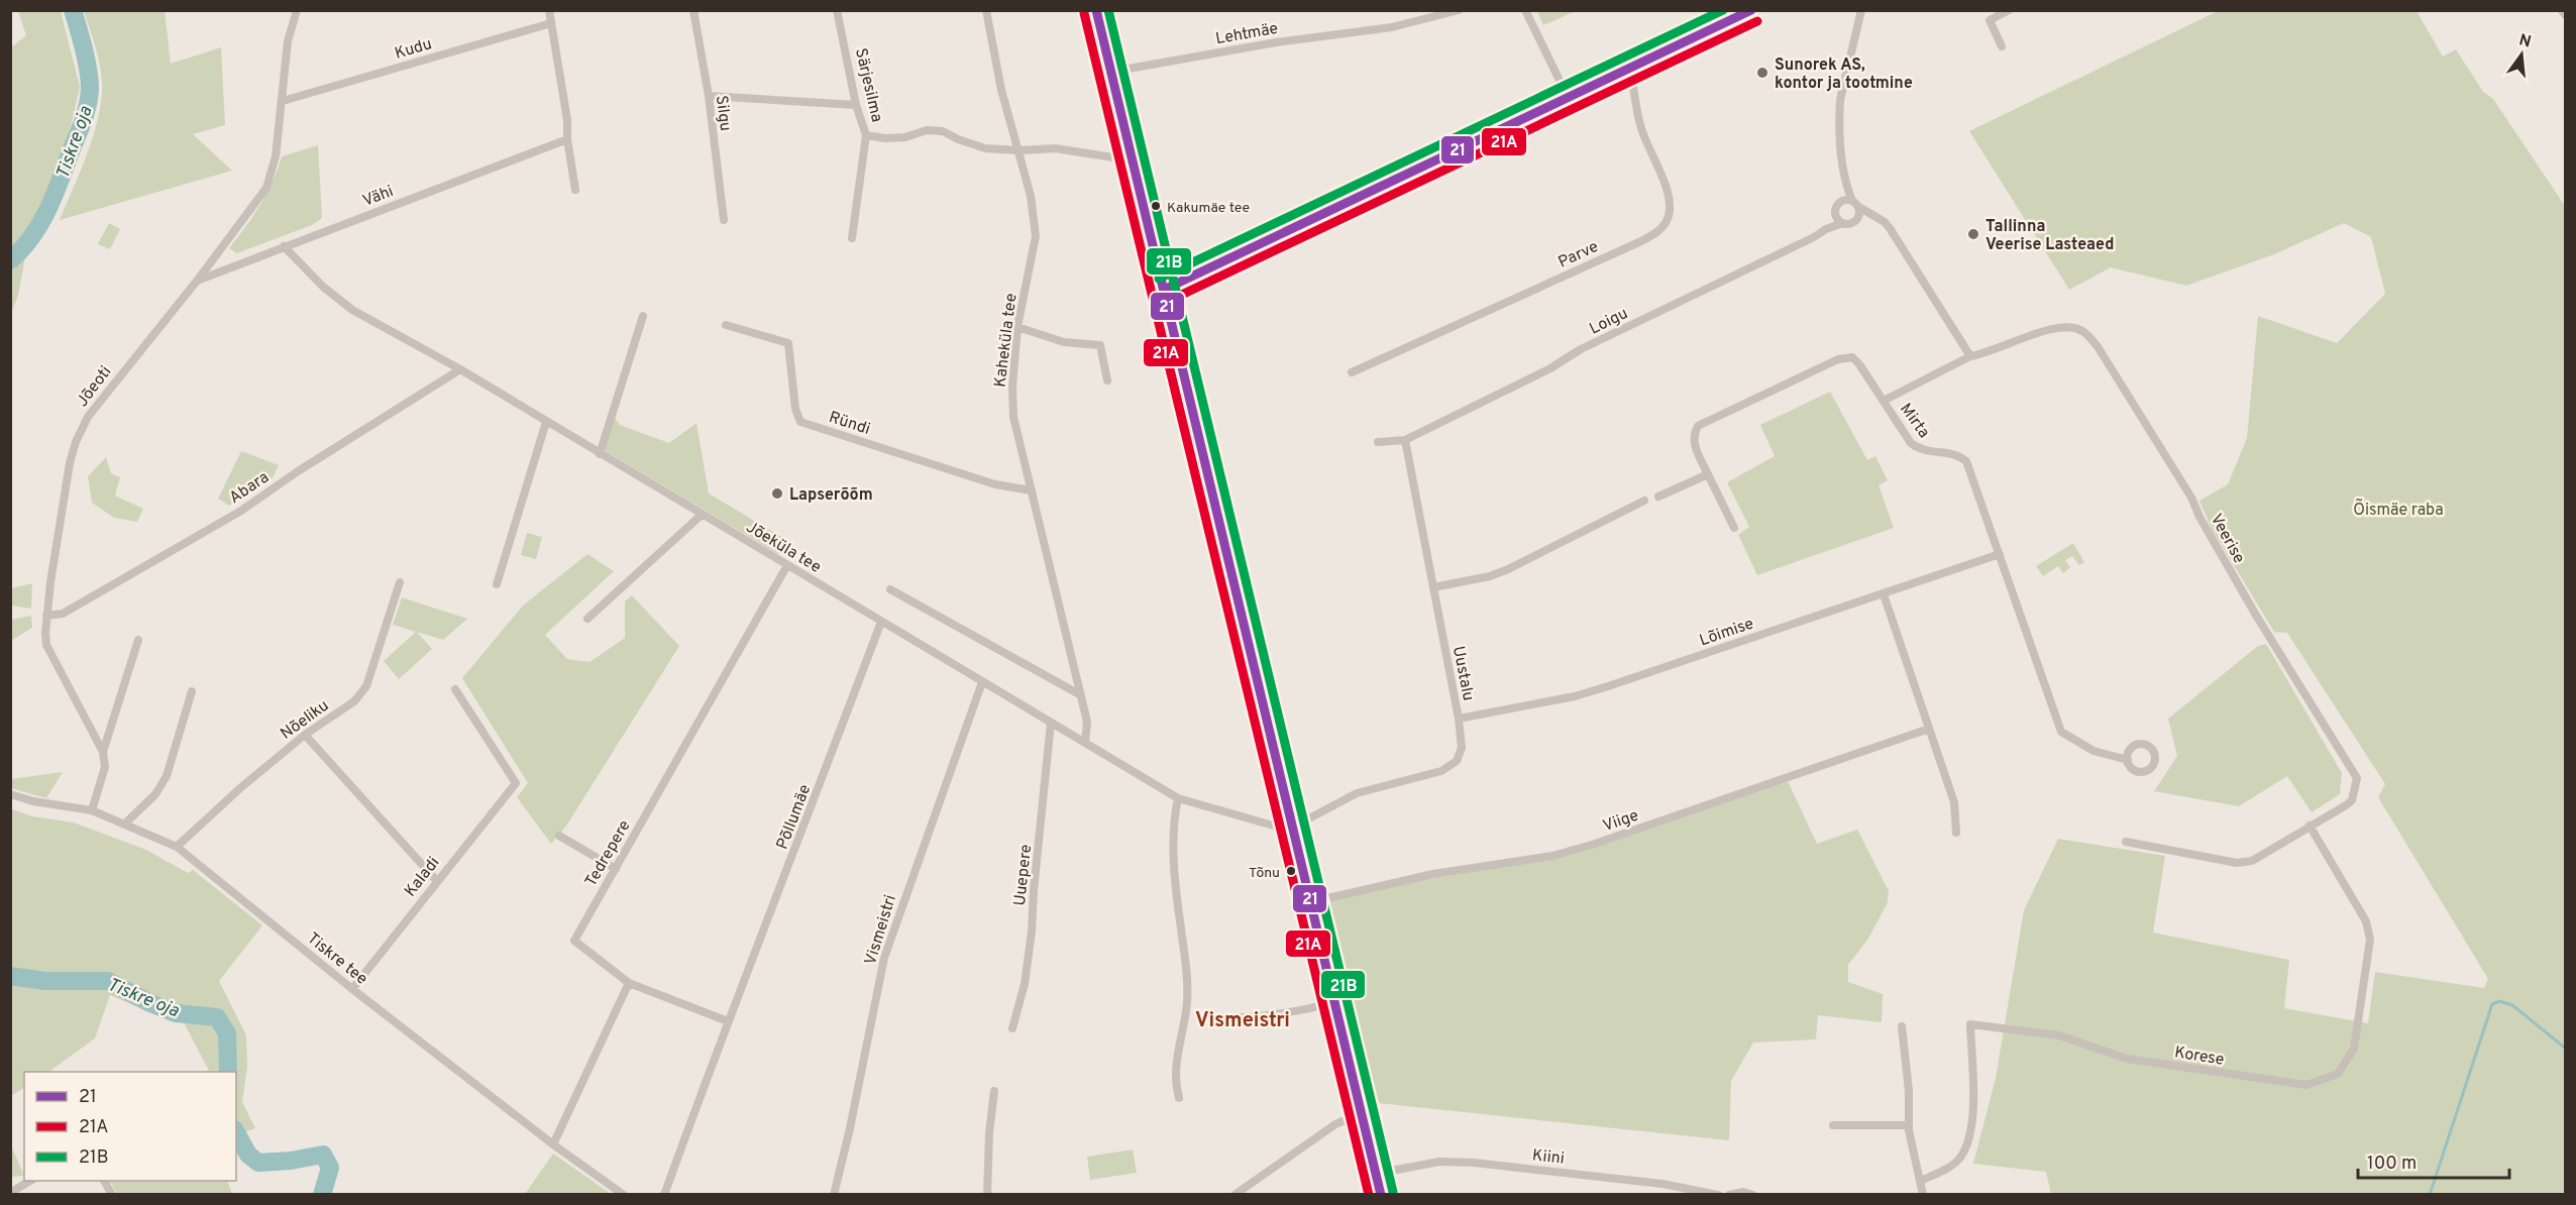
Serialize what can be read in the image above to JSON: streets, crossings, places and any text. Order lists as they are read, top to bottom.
{
  "streets": {
    "street": [
      "Lehtmäe",
      "Kudu",
      "Särjesilma",
      "Silgu",
      "Vähi",
      "Parve",
      "Loigu",
      "Kaheküla tee",
      "Jõeoti",
      "Mirta",
      "Ründi",
      "Abara",
      "Veerise",
      "Jõeküla tee",
      "Lõimise",
      "Uustalu",
      "Nõeliku",
      "Põllumäe",
      "Viige",
      "Tedrepere",
      "Uuepere",
      "Kaladi",
      "Vismeistri",
      "Tiskre tee",
      "Korese",
      "Kiini"
    ]
  },
  "crossings": [
    ["Kudu", "Jõeoti"],
    ["Vähi", "Jõeoti"],
    ["Vähi", "Jõeküla tee"],
    ["Loigu", "Uustalu"],
    ["Kaheküla tee", "Ründi"],
    ["Kaheküla tee", "Jõeküla tee"],
    ["Jõeoti", "Abara"],
    ["Mirta", "Lõimise"],
    ["Abara", "Jõeküla tee"],
    ["Veerise", "Korese"],
    ["Jõeküla tee", "Uustalu"],
    ["Jõeküla tee", "Põllumäe"],
    ["Jõeküla tee", "Tedrepere"],
    ["Jõeküla tee", "Uuepere"],
    ["Jõeküla tee", "Vismeistri"],
    ["Lõimise", "Uustalu"],
    ["Nõeliku", "Tiskre tee"],
    ["Kaladi", "Tiskre tee"]
  ],
  "districts": ["Vismeistri"],
  "water": ["Tiskre oja"],
  "parks": ["Õismäe raba"],
  "places": [
    "Sunorek AS, kontor ja tootmine",
    "Kakumäe tee",
    "Tallinna Veerise Lasteaed",
    "Lapserõõm",
    "Tõnu"
  ],
  "lines": ["transit line 21", "transit line 21B", "transit line 21A"],
  "legend": ["21", "21A", "21B"],
  "scale_bar": "100 m",
  "north": "top"
}
